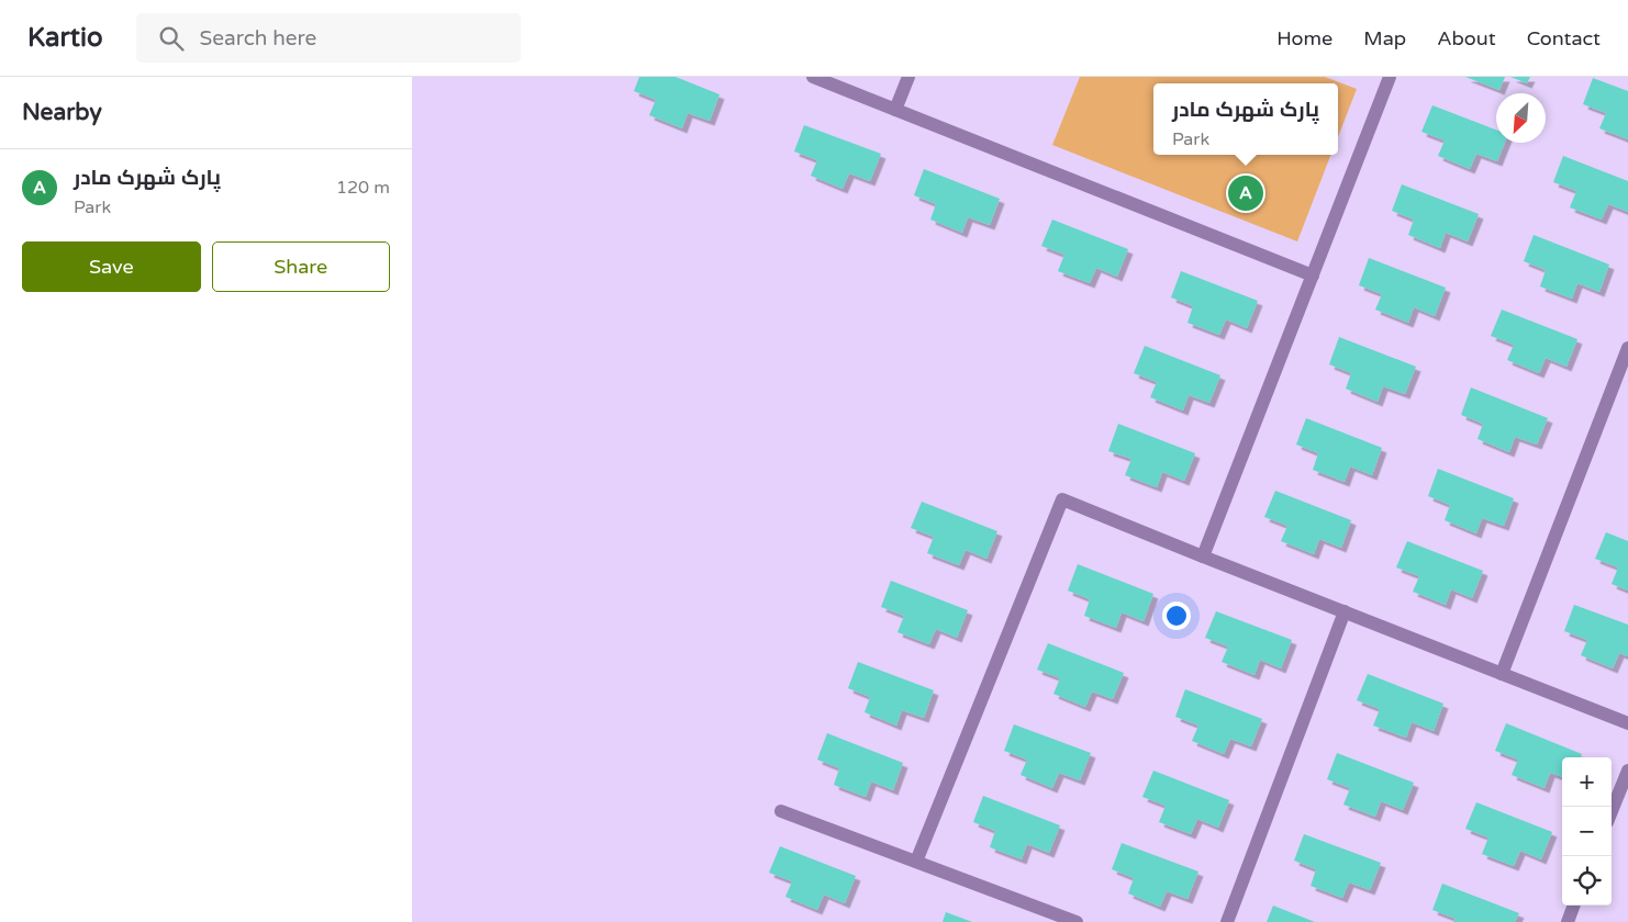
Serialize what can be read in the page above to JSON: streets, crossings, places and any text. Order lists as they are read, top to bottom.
{
  "north": "bottom left",
  "page": {
    "header": "Kartio",
    "search": "Search here",
    "nav": [
      "Home",
      "Map",
      "About",
      "Contact"
    ],
    "heading": "Nearby",
    "popup": ["پارک شهرک مادر", "Park"],
    "list": [
      {
        "mark": "A",
        "name": "پارک شهرک مادر",
        "note": "Park",
        "value": "120 m"
      }
    ],
    "pins": "A",
    "buttons": ["Save", "Share"],
    "map_buttons": ["+", "−"]
  }
}
